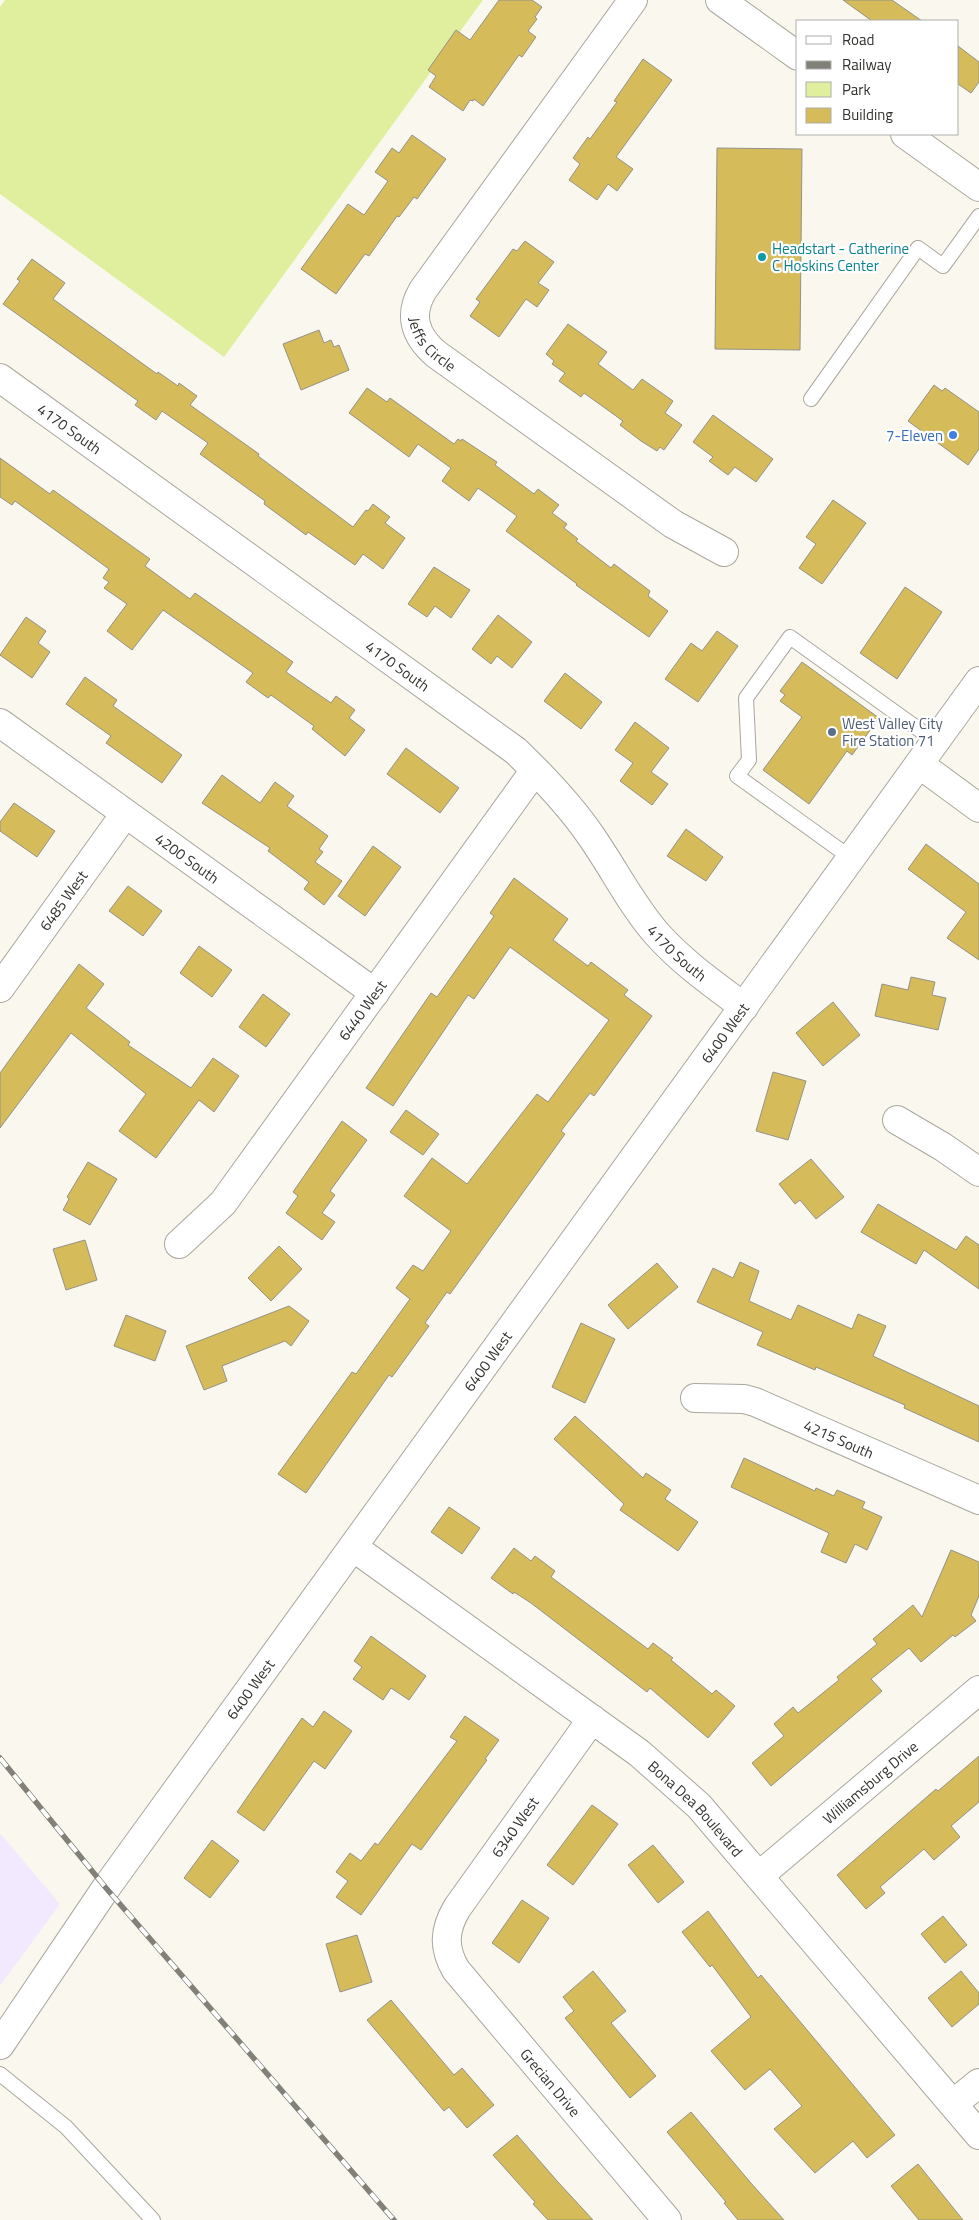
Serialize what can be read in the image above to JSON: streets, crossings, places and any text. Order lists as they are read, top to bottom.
{
  "streets": {
    "street": [
      "Jeffs Circle",
      "4170 South",
      "4200 South",
      "6485 West",
      "6440 West",
      "6400 West",
      "4215 South",
      "Williamsburg Drive",
      "Bona Dea Boulevard",
      "6340 West",
      "Grecian Drive"
    ]
  },
  "crossings": [
    ["4170 South", "6440 West"],
    ["4170 South", "6400 West"],
    ["4200 South", "6485 West"],
    ["4200 South", "6440 West"],
    ["6400 West", "Bona Dea Boulevard"],
    ["Williamsburg Drive", "Bona Dea Boulevard"],
    ["Bona Dea Boulevard", "6340 West"],
    ["6340 West", "Grecian Drive"]
  ],
  "places": ["Headstart - Catherine C Hoskins Center", "7-Eleven", "West Valley City Fire Station 71"],
  "legend": [
    "Road",
    "Railway",
    "Park",
    "Building"
  ]
}
